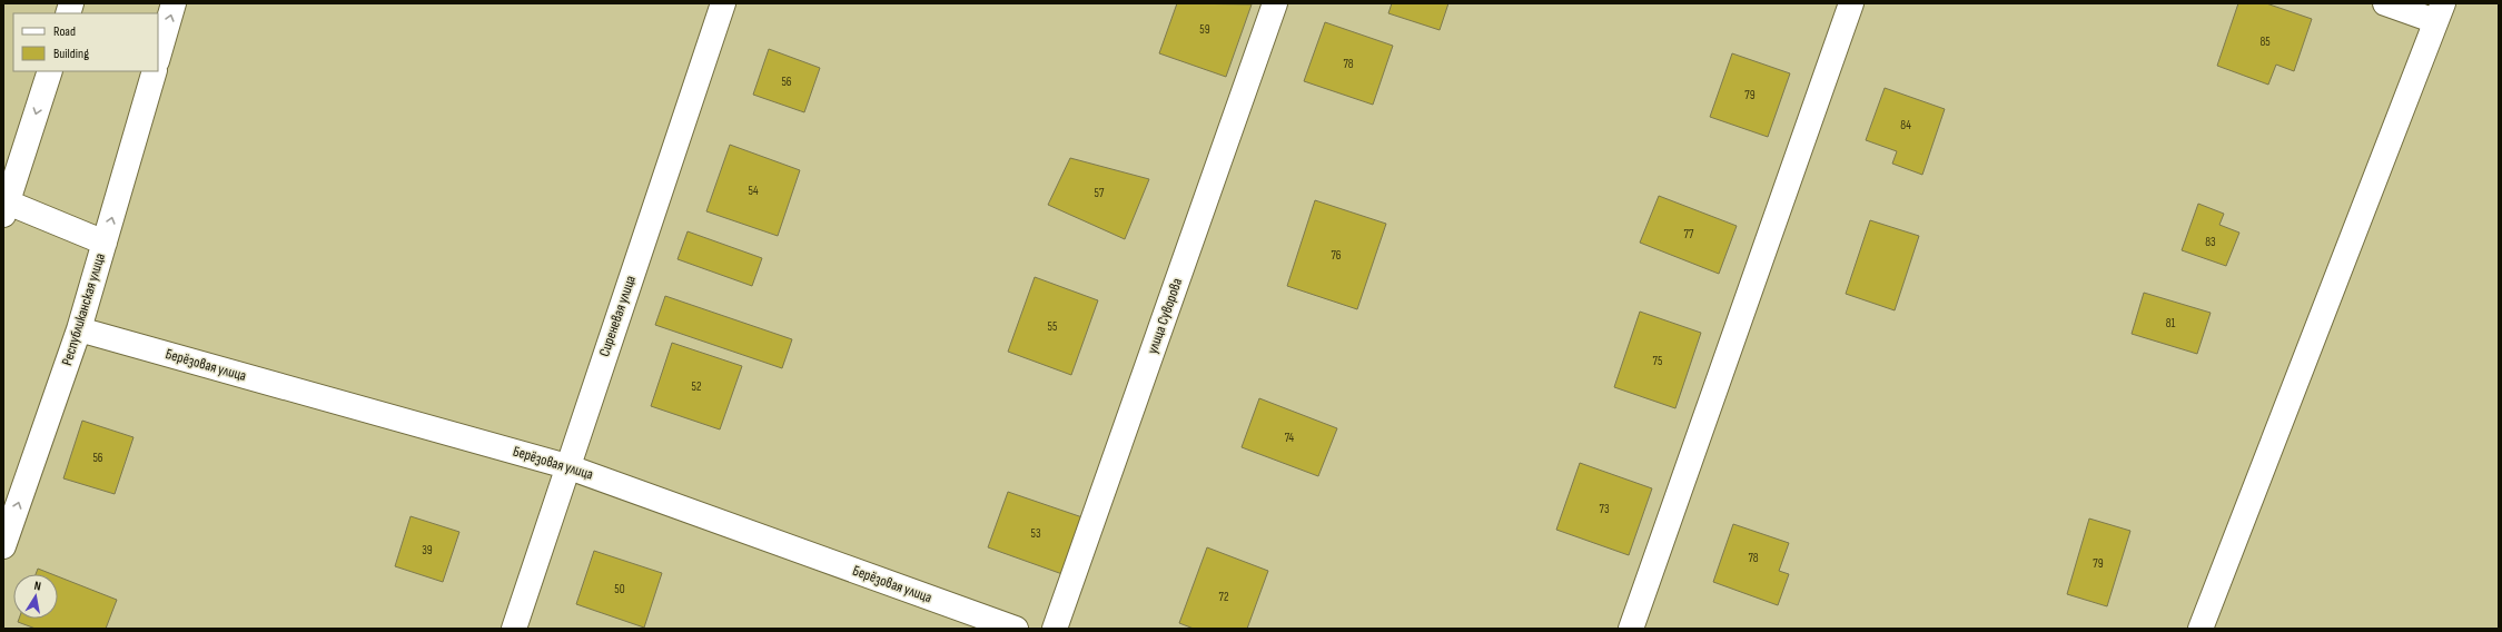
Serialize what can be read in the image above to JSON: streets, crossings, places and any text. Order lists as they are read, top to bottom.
{
  "streets": {
    "street": [
      "Республиканская улица",
      "Сиреневая улица",
      "улица Суворова",
      "Берёзовая улица"
    ]
  },
  "crossings": [
    ["Республиканская улица", "Берёзовая улица"],
    ["Сиреневая улица", "Берёзовая улица"]
  ],
  "house_numbers": [
    "59",
    "85",
    "78",
    "56",
    "79",
    "84",
    "54",
    "57",
    "77",
    "83",
    "76",
    "81",
    "55",
    "75",
    "52",
    "74",
    "56",
    "73",
    "53",
    "39",
    "78",
    "79",
    "50",
    "72"
  ],
  "legend": ["Road", "Building"],
  "north": "top"
}
